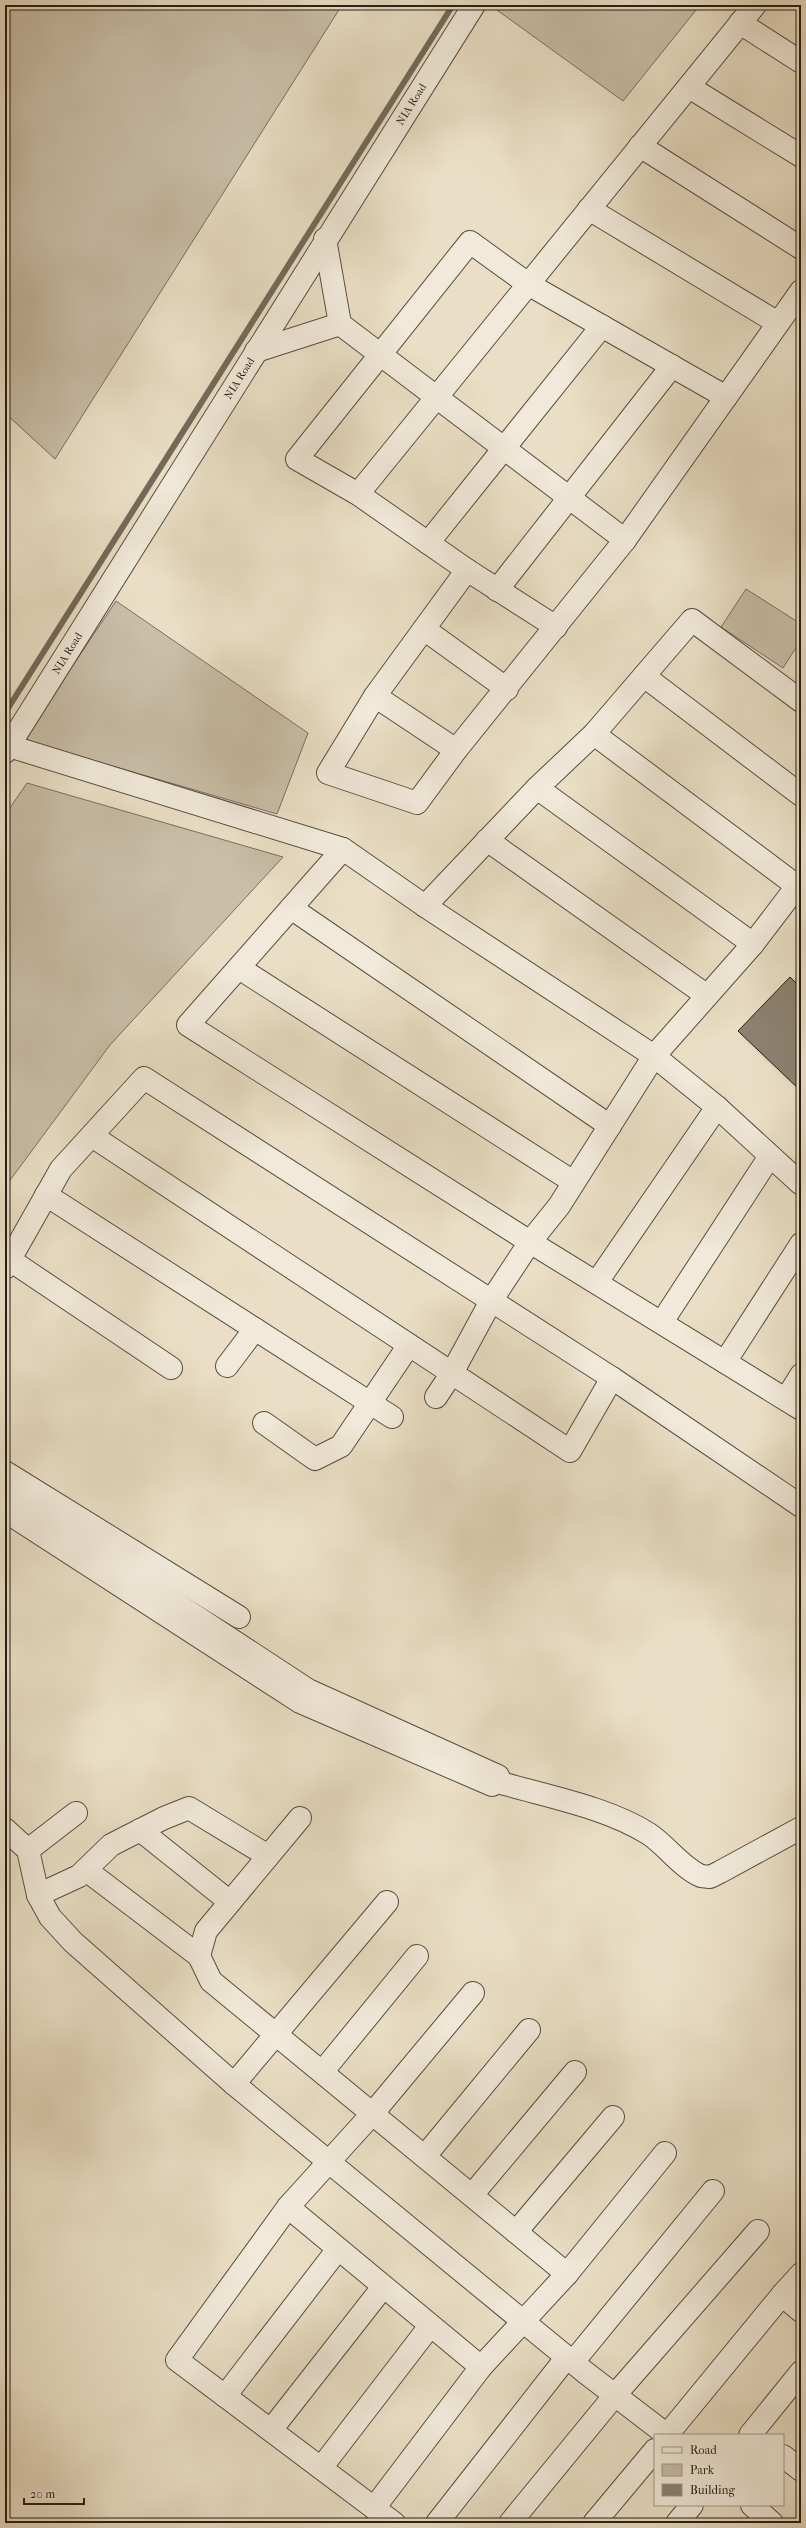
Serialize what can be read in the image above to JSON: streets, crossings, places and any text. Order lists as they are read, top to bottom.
{
  "streets": {
    "street": ["NIA Road"]
  },
  "legend": ["Road", "Park", "Building"],
  "scale_bar": "20 m"
}
